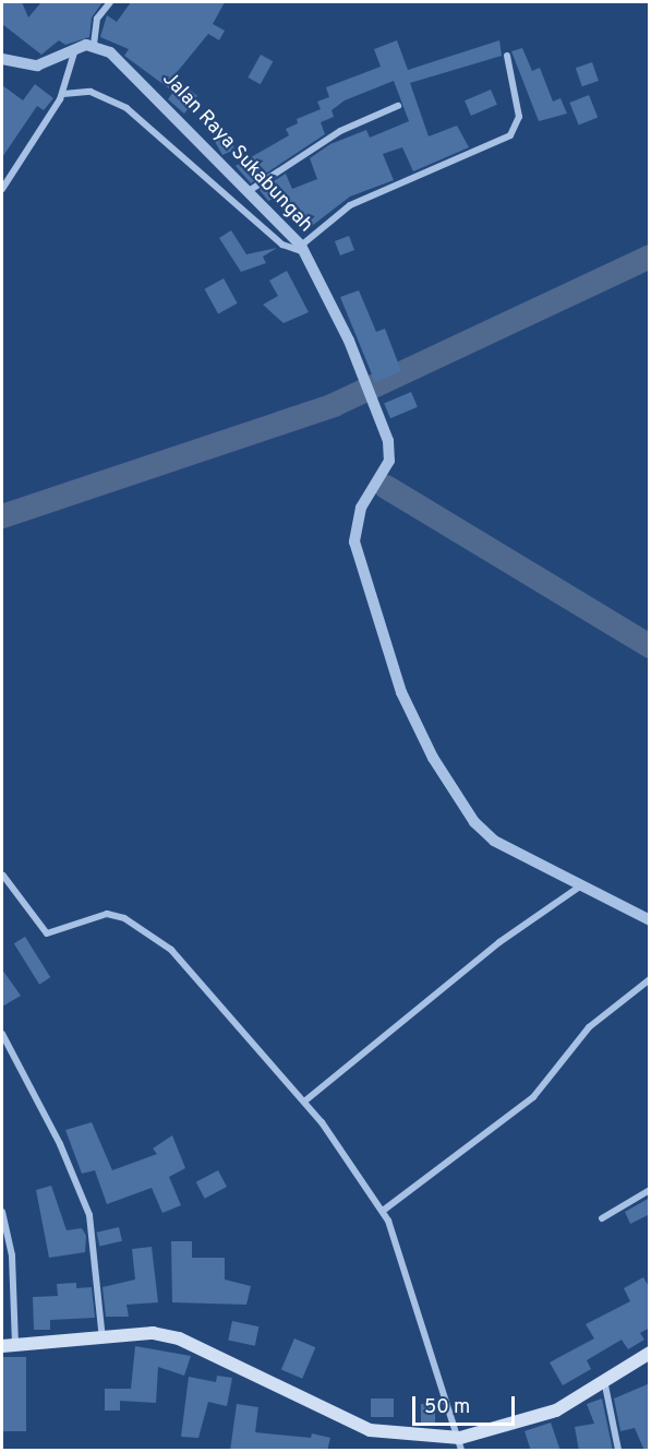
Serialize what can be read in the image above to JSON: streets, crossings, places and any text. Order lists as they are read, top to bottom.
{
  "streets": {
    "street": ["Jalan Raya Sukabungah"]
  },
  "scale_bar": "50 m"
}
